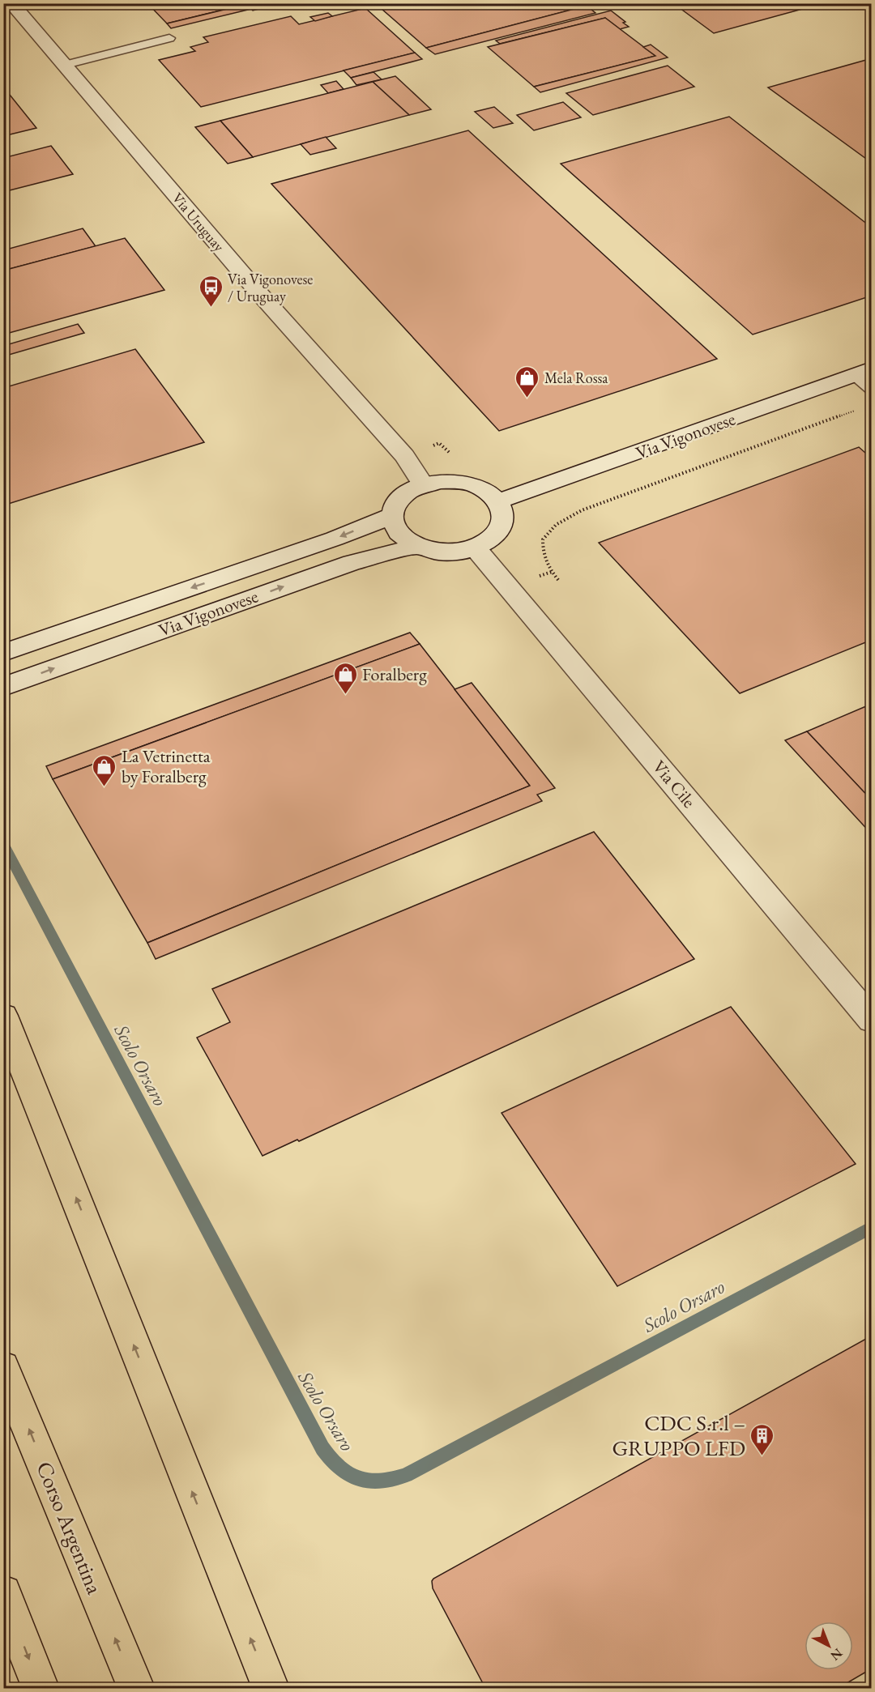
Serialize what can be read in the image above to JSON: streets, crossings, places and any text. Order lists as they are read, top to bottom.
{
  "streets": {
    "highway": ["Corso Argentina"],
    "street": ["Via Uruguay", "Via Vigonovese", "Via Cile"]
  },
  "crossings": [
    ["Via Uruguay", "Via Vigonovese"],
    ["Via Uruguay", "Via Cile"],
    ["Via Vigonovese", "Via Cile"]
  ],
  "water": ["Scolo Orsaro"],
  "places": {
    "bus stop": ["Via Vigonovese / Uruguay"],
    "shop": ["Mela Rossa", "Foralberg", "La Vetrinetta by Foralberg"],
    "building": ["CDC S.r.l – GRUPPO LFD"]
  },
  "north": "bottom right"
}
